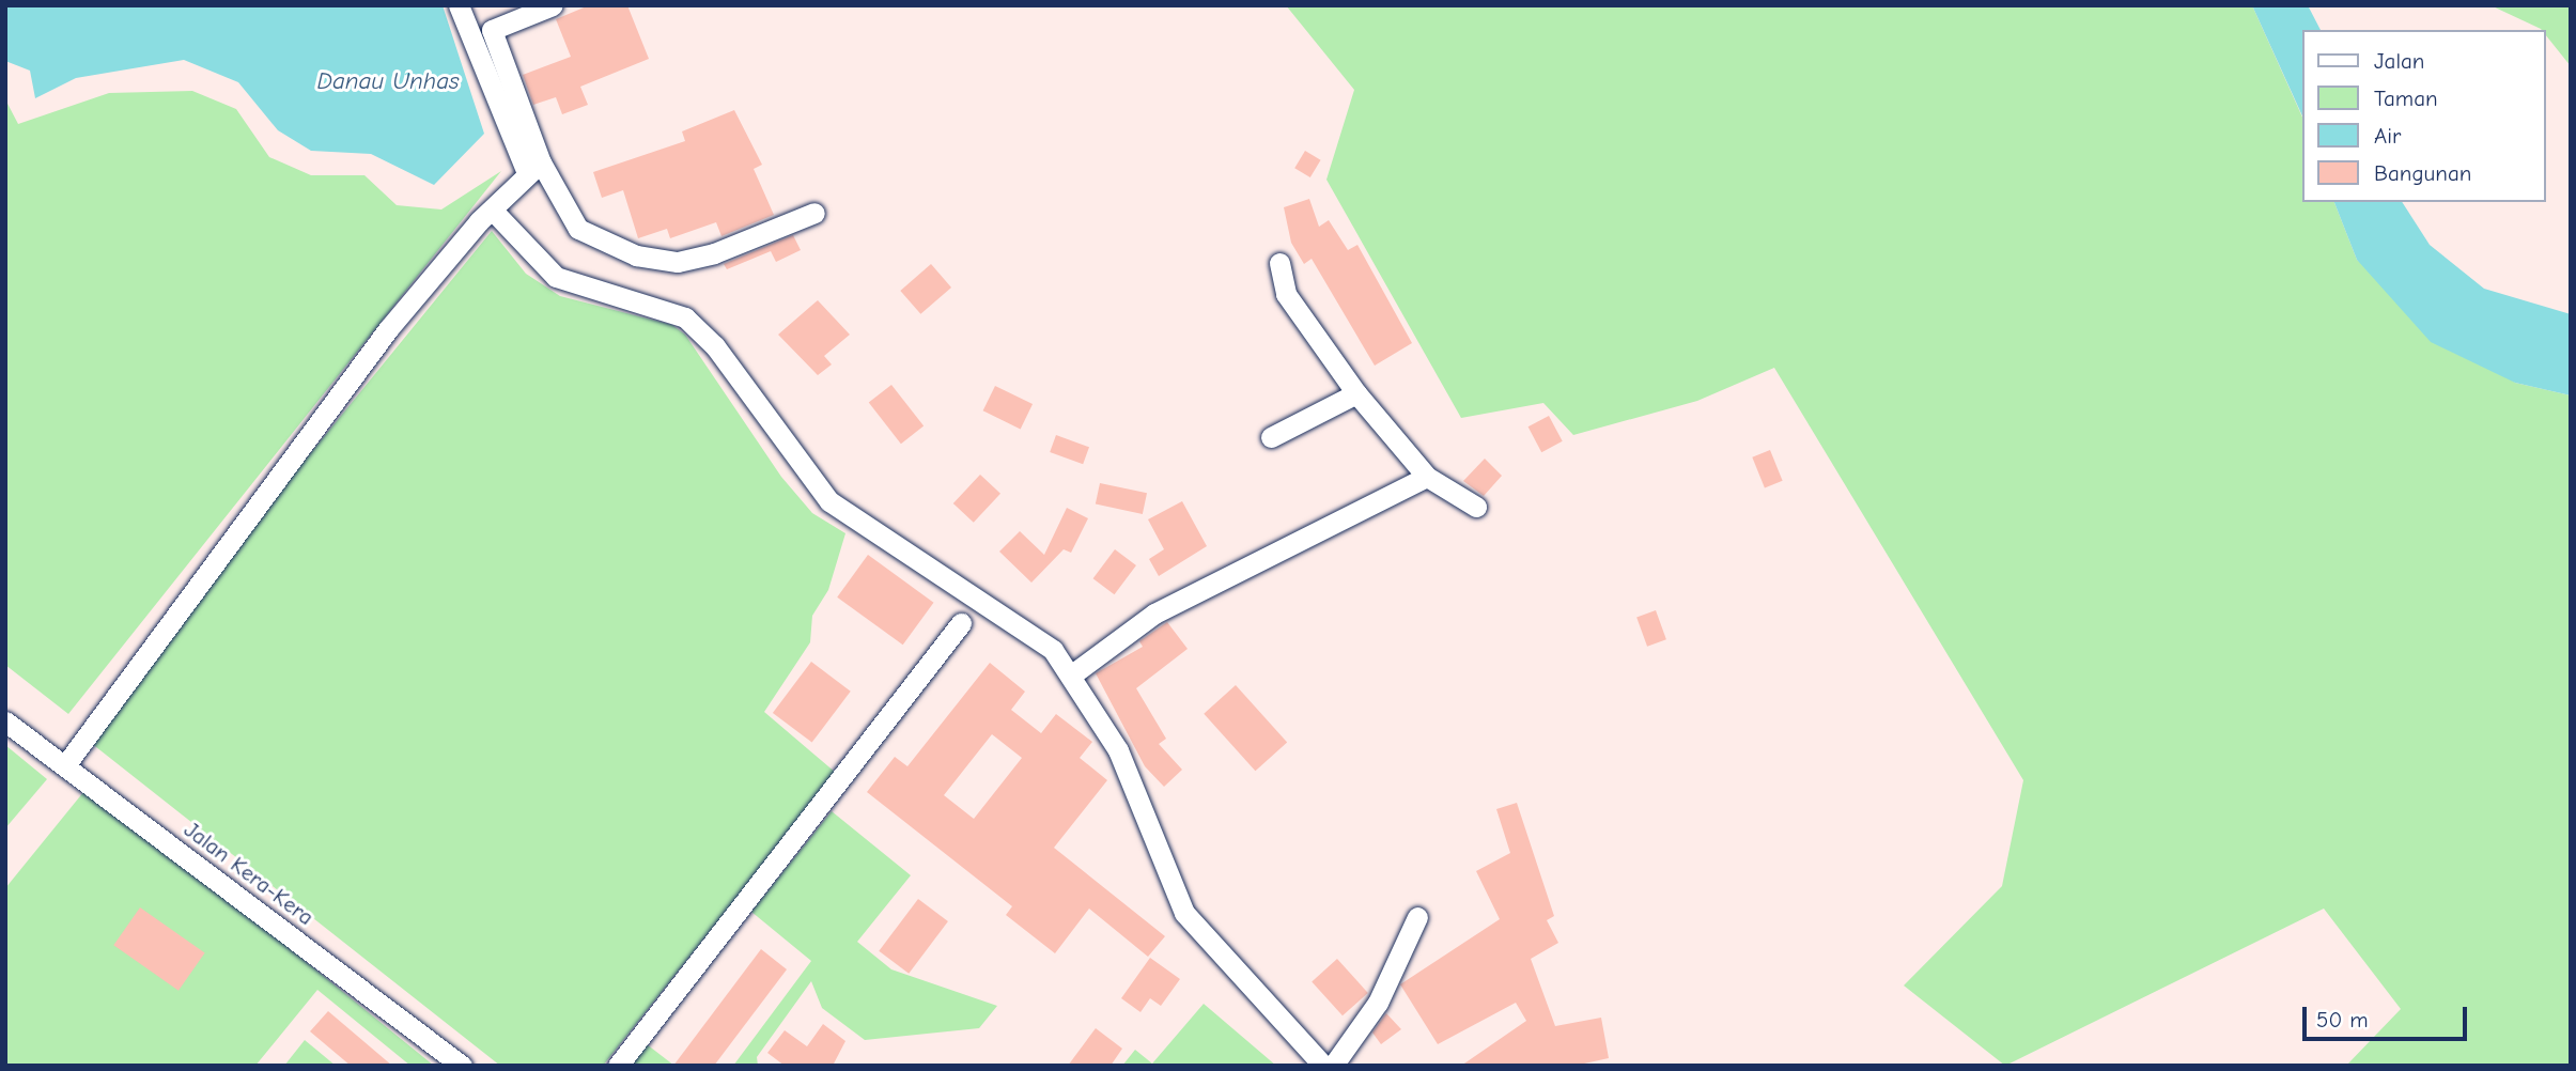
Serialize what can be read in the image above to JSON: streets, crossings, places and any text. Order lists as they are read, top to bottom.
{
  "streets": {
    "street": ["Jalan Kera-Kera"]
  },
  "water": ["Danau Unhas"],
  "legend": [
    "Jalan",
    "Taman",
    "Air",
    "Bangunan"
  ],
  "scale_bar": "50 m"
}
